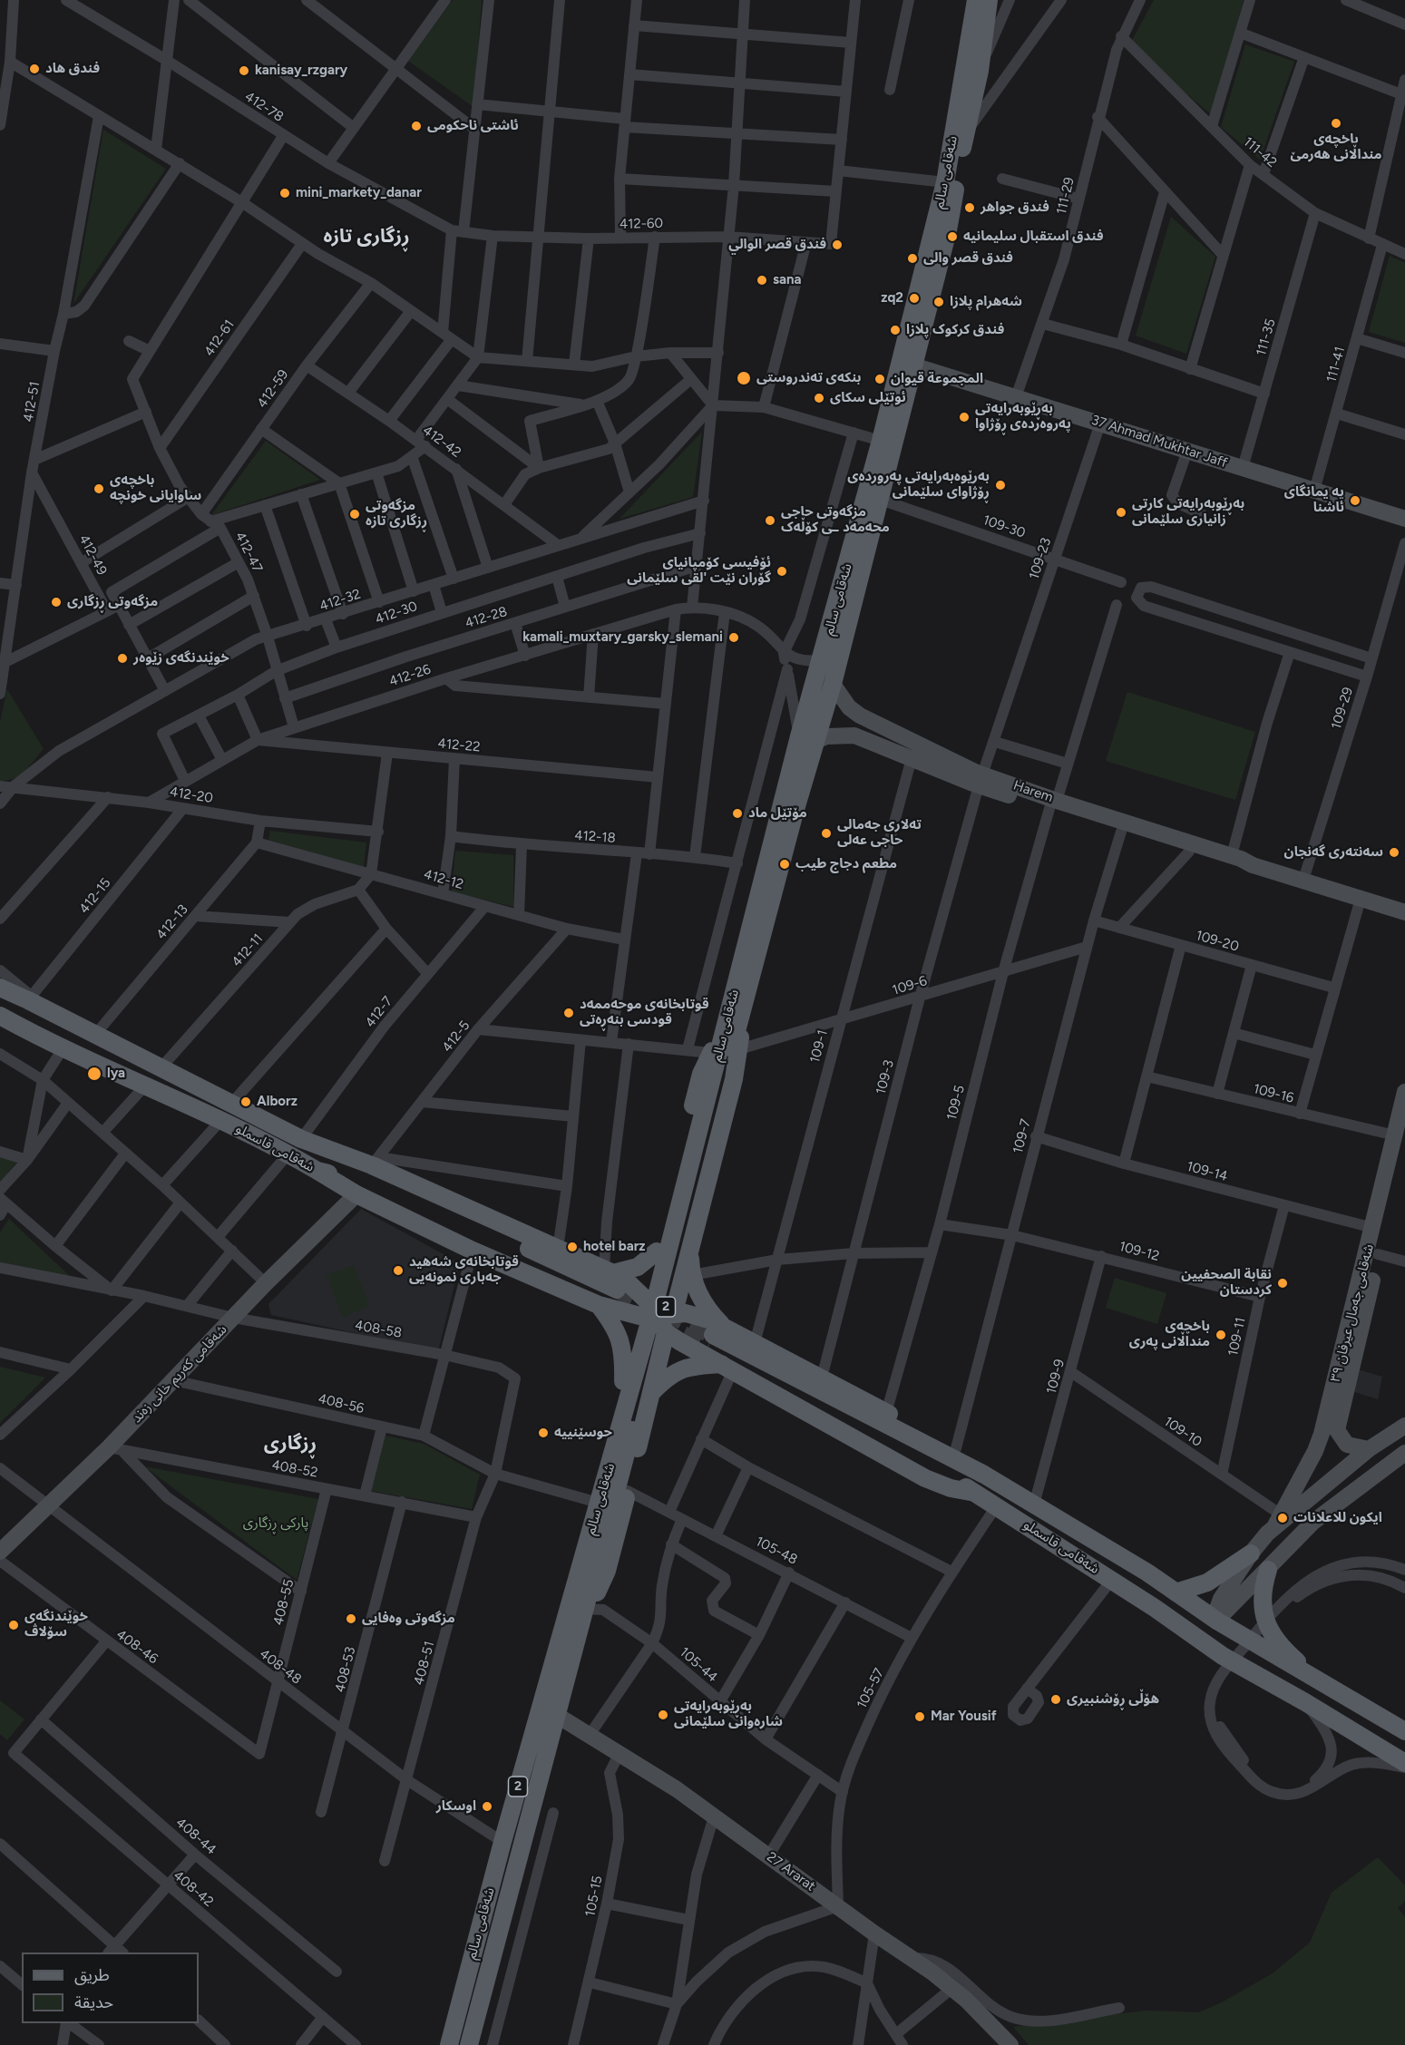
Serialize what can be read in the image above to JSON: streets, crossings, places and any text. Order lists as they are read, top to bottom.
{
  "streets": {
    "main road": ["شەقامی سالم", "شەقامی قاسملو", "2"],
    "street": [
      "412-78",
      "111-42",
      "111-29",
      "412-60",
      "111-35",
      "412-61",
      "111-41",
      "412-59",
      "412-51",
      "412-42",
      "37 Ahmad Mukhtar Jaff",
      "109-30",
      "412-47",
      "412-49",
      "109-23",
      "412-32",
      "412-30",
      "412-28",
      "412-26",
      "109-29",
      "412-22",
      "Harem",
      "412-20",
      "412-18",
      "412-12",
      "412-15",
      "412-13",
      "109-20",
      "412-11",
      "109-6",
      "412-7",
      "412-5",
      "109-1",
      "109-3",
      "109-16",
      "109-5",
      "109-7",
      "109-14",
      "109-12",
      "شەقامی جەمال عیرفان ٣٩",
      "408-58",
      "109-11",
      "شەقامی کەریم خانی زەند",
      "109-9",
      "408-56",
      "109-10",
      "408-52",
      "105-48",
      "408-55",
      "408-46",
      "408-51",
      "105-44",
      "408-48",
      "408-53",
      "105-57",
      "408-44",
      "27 Ararat",
      "408-42",
      "105-15"
    ]
  },
  "crossings": [
    ["412-78", "412-60"],
    ["111-42", "111-29"],
    ["111-42", "111-35"],
    ["111-42", "111-41"],
    ["شەقامی سالم", "37 Ahmad Mukhtar Jaff"],
    ["شەقامی سالم", "109-30"],
    ["شەقامی سالم", "Harem"],
    ["شەقامی سالم", "105-44"],
    ["شەقامی سالم", "408-48"],
    ["شەقامی سالم", "27 Ararat"],
    ["111-29", "37 Ahmad Mukhtar Jaff"],
    ["111-35", "37 Ahmad Mukhtar Jaff"],
    ["412-61", "412-47"],
    ["111-41", "37 Ahmad Mukhtar Jaff"],
    ["412-59", "412-42"],
    ["412-59", "412-47"],
    ["412-51", "412-49"],
    ["412-42", "412-32"],
    ["37 Ahmad Mukhtar Jaff", "109-23"],
    ["109-30", "109-23"],
    ["412-47", "412-32"],
    ["412-47", "412-30"],
    ["412-47", "412-28"],
    ["412-47", "412-26"],
    ["109-23", "Harem"],
    ["109-23", "109-3"],
    ["412-32", "412-20"],
    ["412-30", "412-26"],
    ["412-26", "412-22"],
    ["412-26", "412-20"],
    ["109-29", "Harem"],
    ["Harem", "109-3"],
    ["Harem", "109-5"],
    ["Harem", "109-7"],
    ["412-20", "412-15"],
    ["412-12", "412-13"],
    ["412-12", "412-11"],
    ["412-12", "412-7"],
    ["412-12", "412-5"],
    ["109-20", "109-7"],
    ["109-6", "109-1"],
    ["109-6", "109-3"],
    ["109-6", "109-5"],
    ["109-6", "109-7"],
    ["109-16", "شەقامی جەمال عیرفان ٣٩"],
    ["109-5", "109-12"],
    ["109-7", "109-14"],
    ["109-7", "109-12"],
    ["شەقامی قاسملو", "109-9"],
    ["شەقامی قاسملو", "105-57"],
    ["109-14", "شەقامی جەمال عیرفان ٣٩"],
    ["109-14", "109-11"],
    ["109-12", "109-11"],
    ["109-12", "109-9"],
    ["شەقامی جەمال عیرفان ٣٩", "109-10"],
    ["408-58", "شەقامی کەریم خانی زەند"],
    ["408-58", "408-51"],
    ["109-11", "109-10"],
    ["شەقامی کەریم خانی زەند", "408-56"],
    ["شەقامی کەریم خانی زەند", "408-52"],
    ["شەقامی کەریم خانی زەند", "408-48"],
    ["109-9", "109-10"],
    ["408-56", "408-51"],
    ["408-52", "408-55"],
    ["408-52", "408-51"],
    ["408-52", "408-53"],
    ["105-48", "105-57"],
    ["408-55", "408-46"],
    ["408-55", "408-48"],
    ["408-51", "408-48"],
    ["105-44", "105-57"],
    ["408-48", "408-53"],
    ["105-57", "27 Ararat"],
    ["408-44", "408-42"],
    ["27 Ararat", "105-15"]
  ],
  "districts": ["ڕزگاری تازە", "ڕزگاری"],
  "parks": ["پارکی ڕزگاری"],
  "places": [
    "فندق هاد",
    "kanisay_rzgary",
    "باخچەی منداڵانی هەرمێ",
    "ئاشتی ناحکومی",
    "mini_markety_danar",
    "فندق جواھر",
    "فندق استقبال سليمانيه",
    "فندق قصر الوالي",
    "فندق قصر والی",
    "sana",
    "zq2",
    "شەهرام پلازا",
    "فندق کرکوک پلازا",
    "بنکەی تەندروستی",
    "المجموعة قیوان",
    "ئوتێلی سکای",
    "بەڕێوبەرایەتی پەروەردەی ڕۆژاوا",
    "بەڕێوەبەرایەتی پەروردەی ڕۆژاوای سلێمانی",
    "باخچەی ساوایانی خونچە",
    "په یمانگای ئاشنا",
    "بەڕێوبەرایەتی کارتی زانیاری سلێمانی",
    "مزگەوتی ڕزگاری تازە",
    "مزگەوتی حاجی محەمەد ـی کۆڵەک",
    "ئۆفیسی کۆمپانیای گۆران نێت 'لقی سلێمانی",
    "مزگەوتی ڕزگاری",
    "kamali_muxtary_garsky_slemani",
    "خوێندنگەی زێوەر",
    "مۆتێل ماد",
    "تەلاری جەمالی حاجی عەلی",
    "سەنتەری گەنجان",
    "مطعم دجاج طيب",
    "قوتابخانەی موحەممەد قودسی بنەڕەتی",
    "lya",
    "Alborz",
    "hotel barz",
    "قوتابخانەی شەهید جەباری نمونەیی",
    "نقابة الصحفیین کردستان",
    "باخچەی منداڵانی پەری",
    "حوسێنییە",
    "ايكون للاعلانات",
    "مزگەوتی وەفایی",
    "خوێندنگەی سۆلاڤ",
    "هۆڵی ڕۆشنبیری",
    "بەڕێوبەرایەتی شارەوانی سلێمانی",
    "Mar Yousif",
    "اوسكار"
  ],
  "legend": ["طريق", "حديقة"]
}
